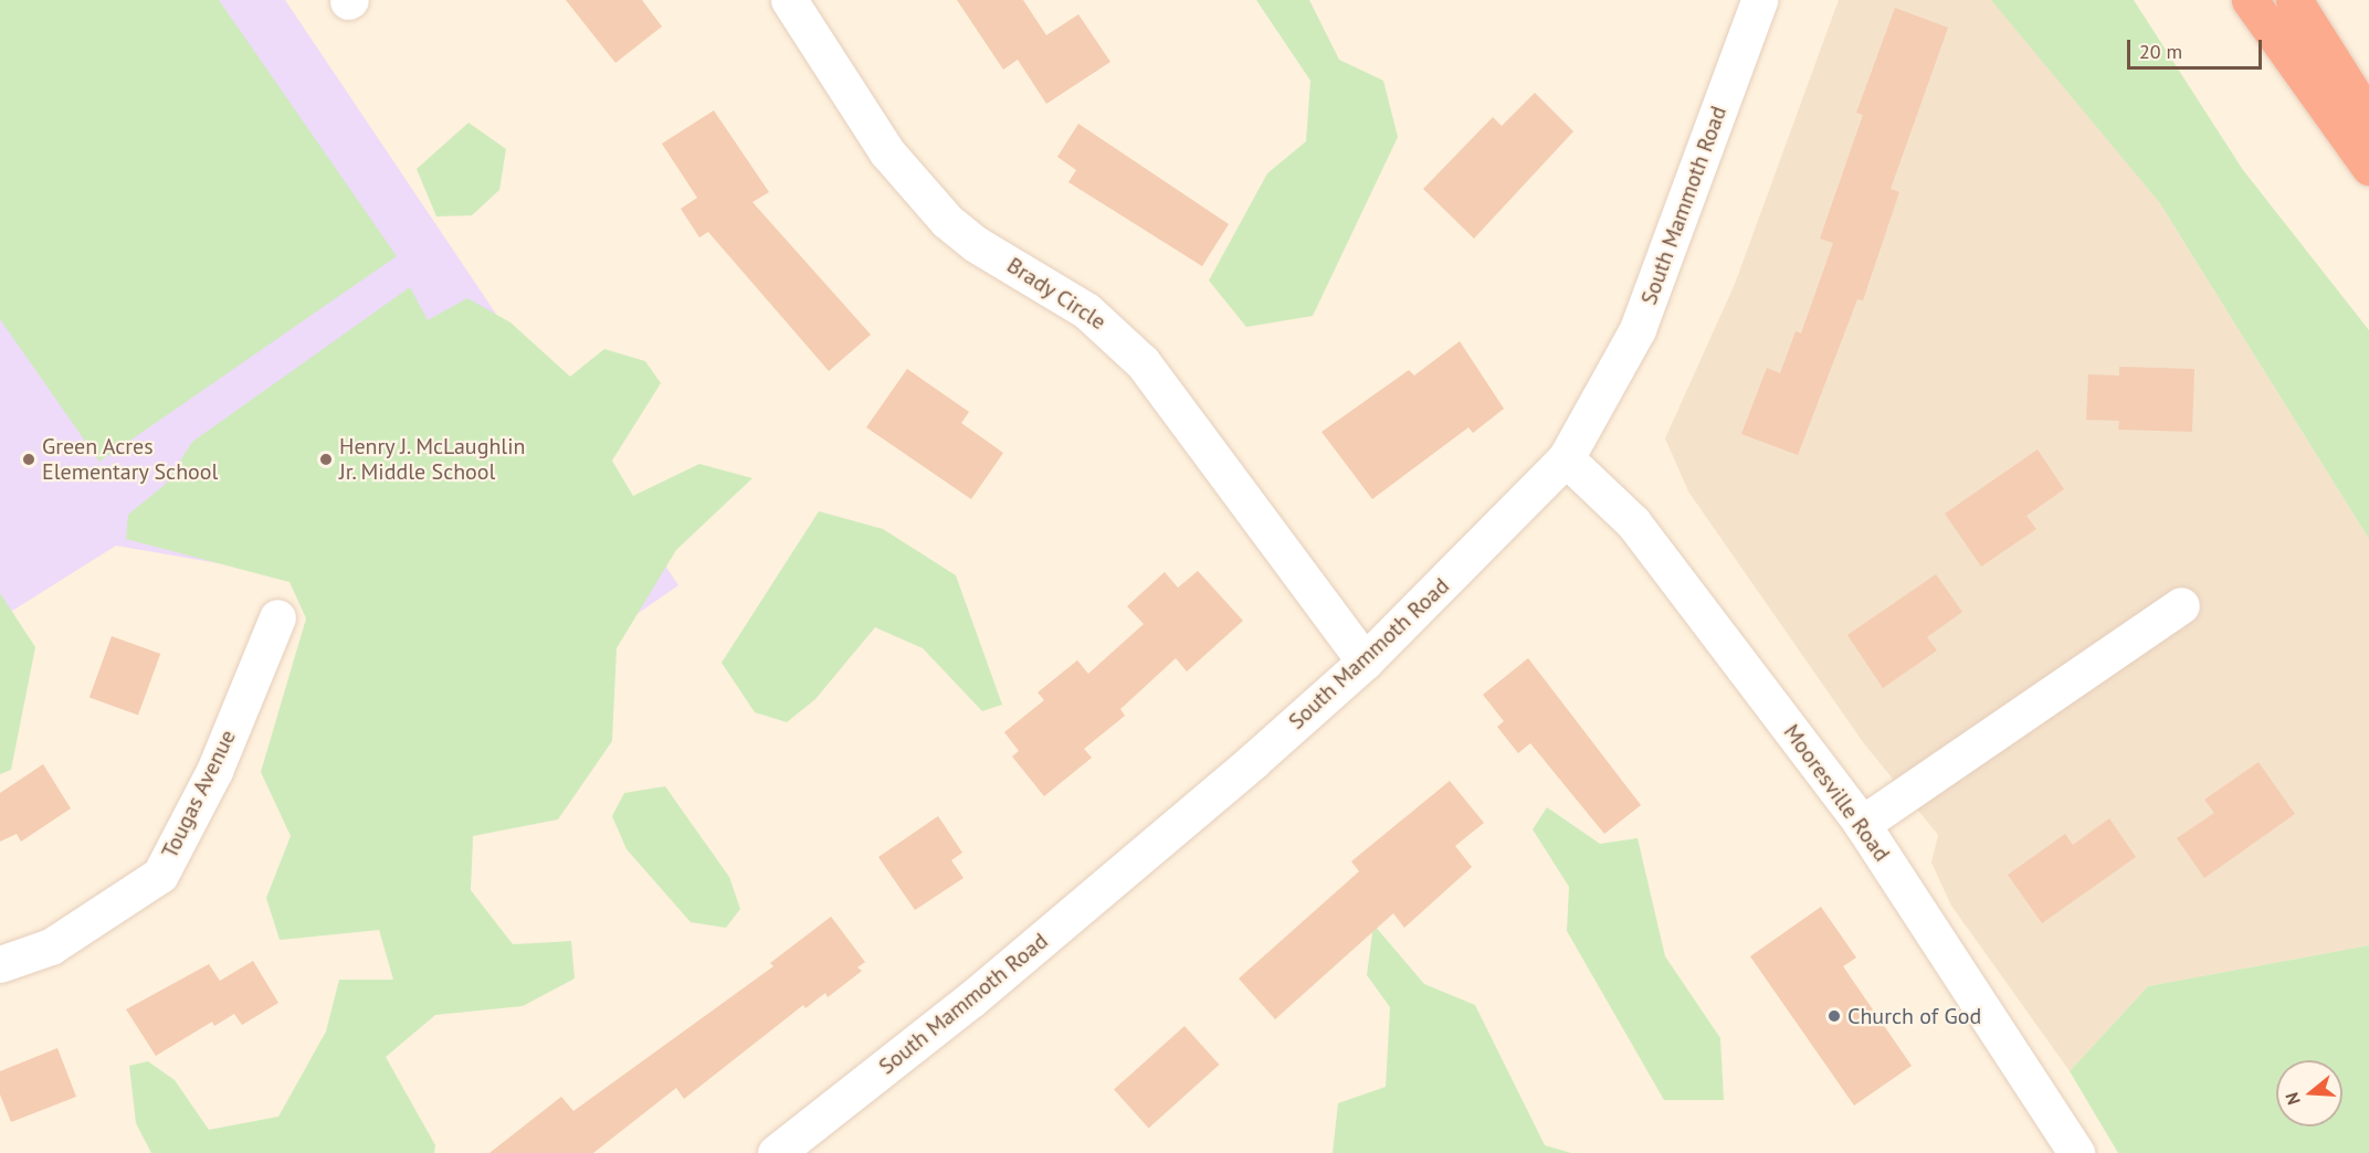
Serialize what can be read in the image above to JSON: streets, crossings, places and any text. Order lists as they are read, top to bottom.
{
  "streets": {
    "street": [
      "South Mammoth Road",
      "Brady Circle",
      "Mooresville Road",
      "Tougas Avenue"
    ]
  },
  "crossings": [
    ["South Mammoth Road", "Brady Circle"],
    ["South Mammoth Road", "Mooresville Road"]
  ],
  "places": ["Green Acres Elementary School", "Henry J. McLaughlin Jr. Middle School", "Church of God"],
  "scale_bar": "20 m",
  "north": "left"
}
